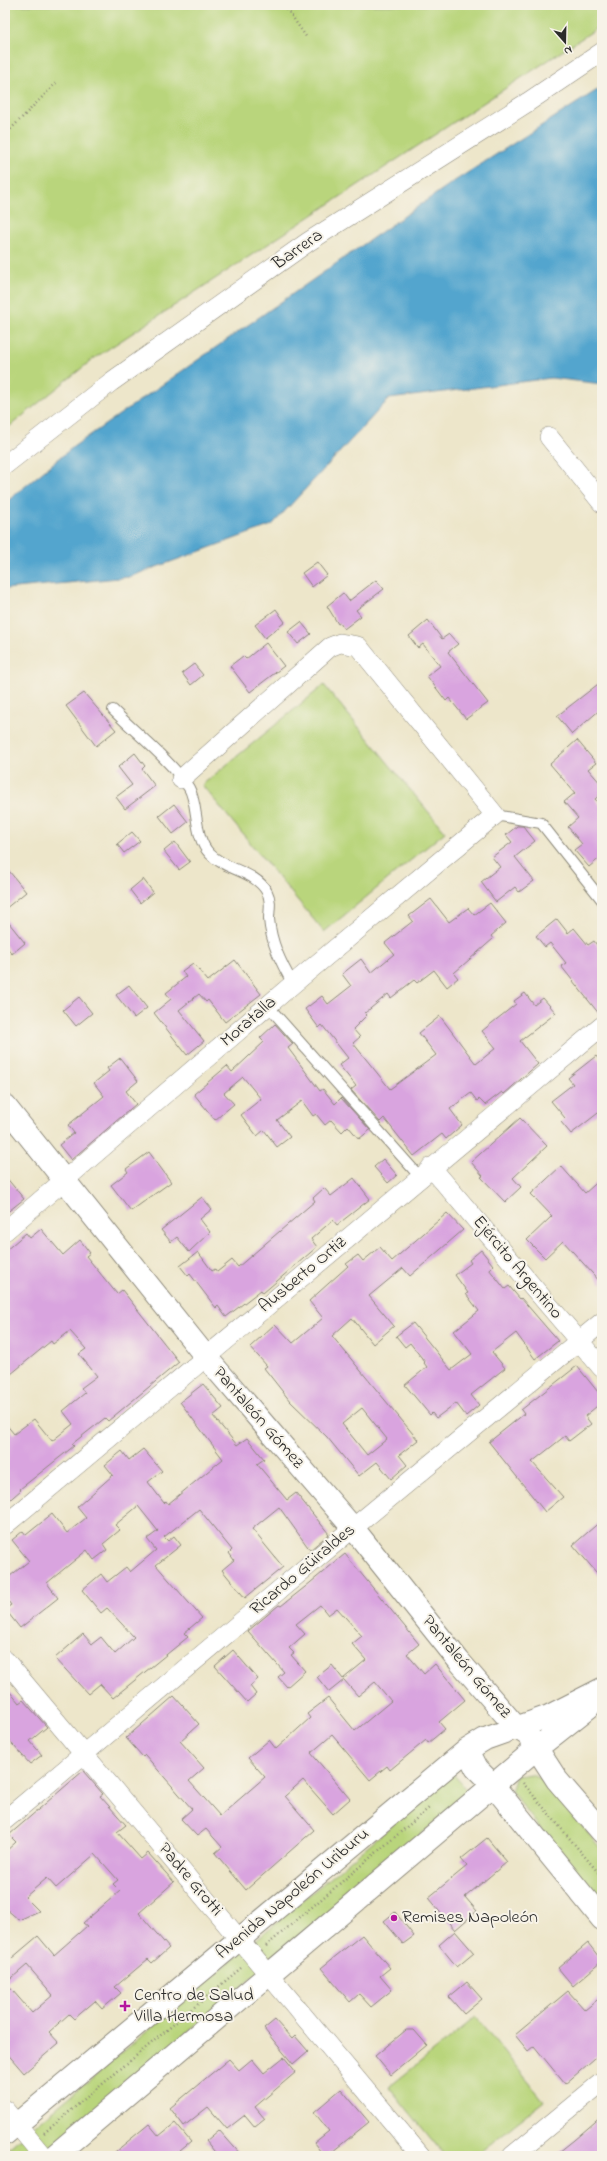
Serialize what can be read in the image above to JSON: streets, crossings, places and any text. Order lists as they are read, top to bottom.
{
  "streets": {
    "main road": ["Pantaleón Gómez", "Avenida Napoleón Uriburu"],
    "street": [
      "Barrera",
      "Moratalla",
      "Ejército Argentino",
      "Ausberto Ortiz",
      "Ricardo Güiraldes",
      "Padre Grotti"
    ]
  },
  "crossings": [
    ["Moratalla", "Pantaleón Gómez"],
    ["Ejército Argentino", "Ausberto Ortiz"],
    ["Ejército Argentino", "Ricardo Güiraldes"],
    ["Ausberto Ortiz", "Pantaleón Gómez"],
    ["Pantaleón Gómez", "Ricardo Güiraldes"],
    ["Pantaleón Gómez", "Avenida Napoleón Uriburu"],
    ["Ricardo Güiraldes", "Padre Grotti"],
    ["Padre Grotti", "Avenida Napoleón Uriburu"]
  ],
  "places": {
    "other": ["Remises Napoleón"],
    "health": ["Centro de Salud Villa Hermosa"]
  },
  "north": "bottom"
}
